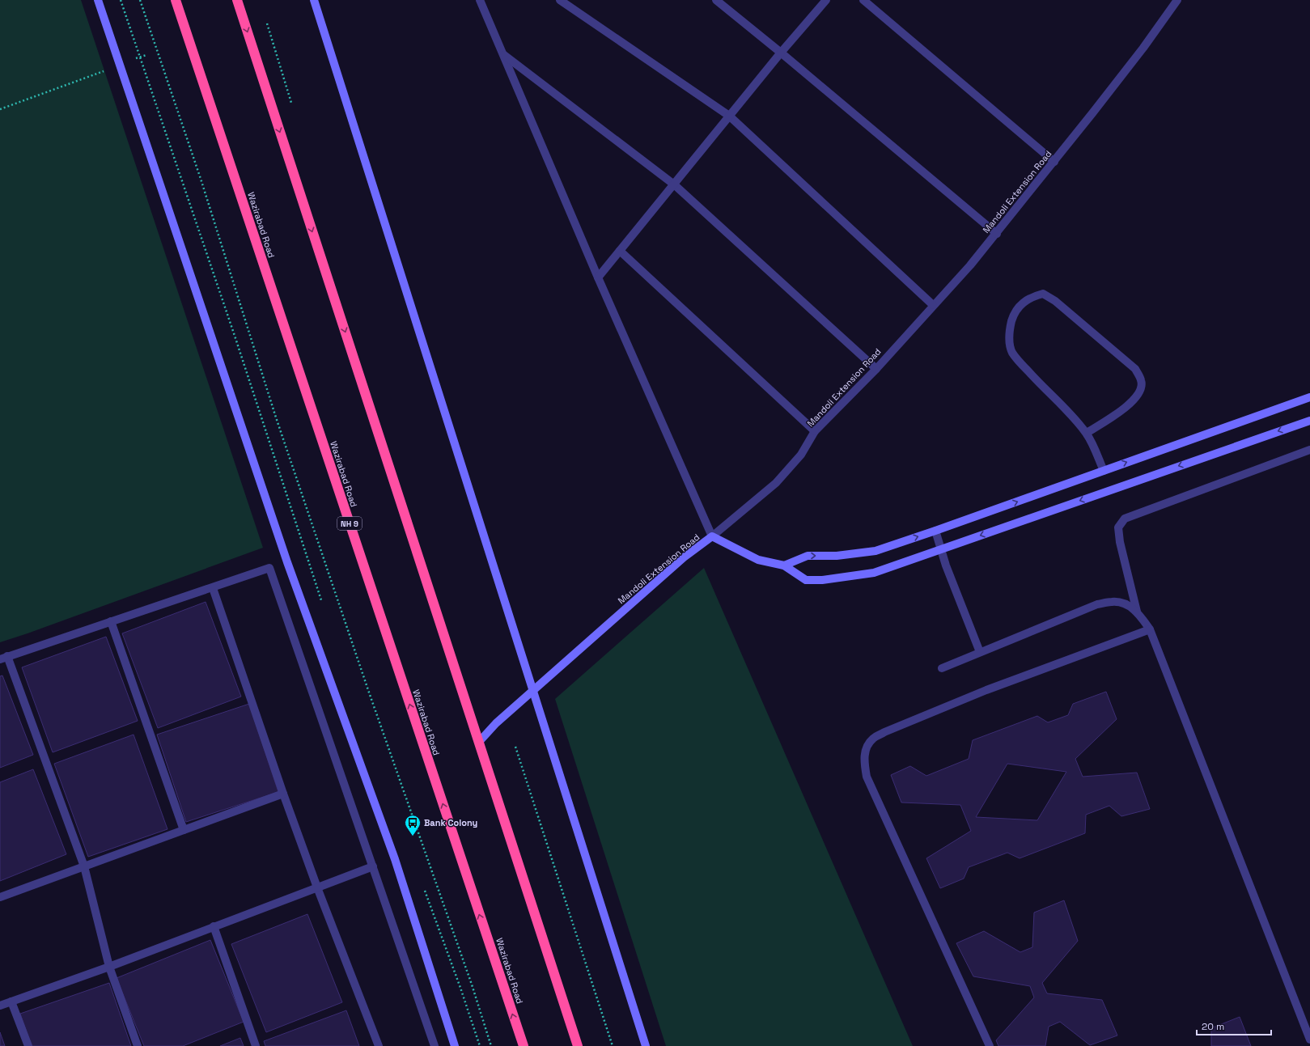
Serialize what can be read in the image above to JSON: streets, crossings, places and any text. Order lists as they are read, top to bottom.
{
  "streets": {
    "highway": ["Wazirabad Road", "NH 9"],
    "street": ["Mandoli Extension Road"]
  },
  "places": {
    "bus stop": ["Bank Colony"]
  },
  "scale_bar": "20 m"
}
